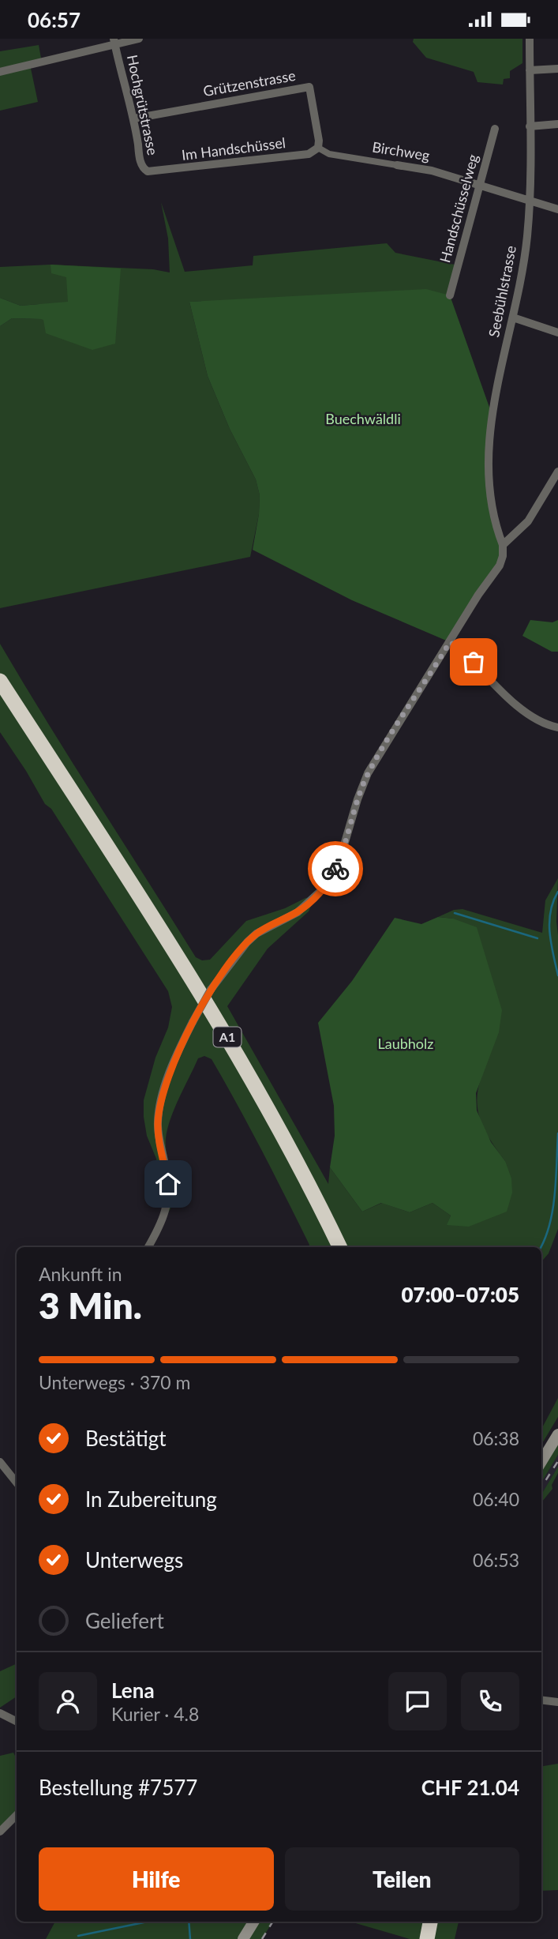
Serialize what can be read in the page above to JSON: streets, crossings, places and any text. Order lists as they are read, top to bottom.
{
  "streets": {
    "highway": ["A1"],
    "street": [
      "Grützenstrasse",
      "Hochgrütstrasse",
      "Im Handschüssel",
      "Birchweg",
      "Handschüsselweg",
      "Seebühlstrasse"
    ]
  },
  "crossings": [
    ["Grützenstrasse", "Hochgrütstrasse"],
    ["Grützenstrasse", "Im Handschüssel"],
    ["Grützenstrasse", "Birchweg"],
    ["Hochgrütstrasse", "Im Handschüssel"],
    ["Im Handschüssel", "Birchweg"],
    ["Birchweg", "Handschüsselweg"],
    ["Birchweg", "Seebühlstrasse"]
  ],
  "parks": ["Buechwäldli", "Laubholz"],
  "page": {
    "status": "06:57",
    "heading": ["3 Min.", "Ankunft in", "07:00–07:05"],
    "panel": [
      "Lena",
      "Kurier · 4.8",
      "Bestellung #7577",
      "CHF 21.04"
    ],
    "bar": "Unterwegs · 370 m",
    "list": [
      ["Bestätigt", "06:38"],
      ["In Zubereitung", "06:40"],
      ["Unterwegs", "06:53"],
      "Geliefert"
    ],
    "buttons": ["Hilfe", "Teilen"]
  }
}
